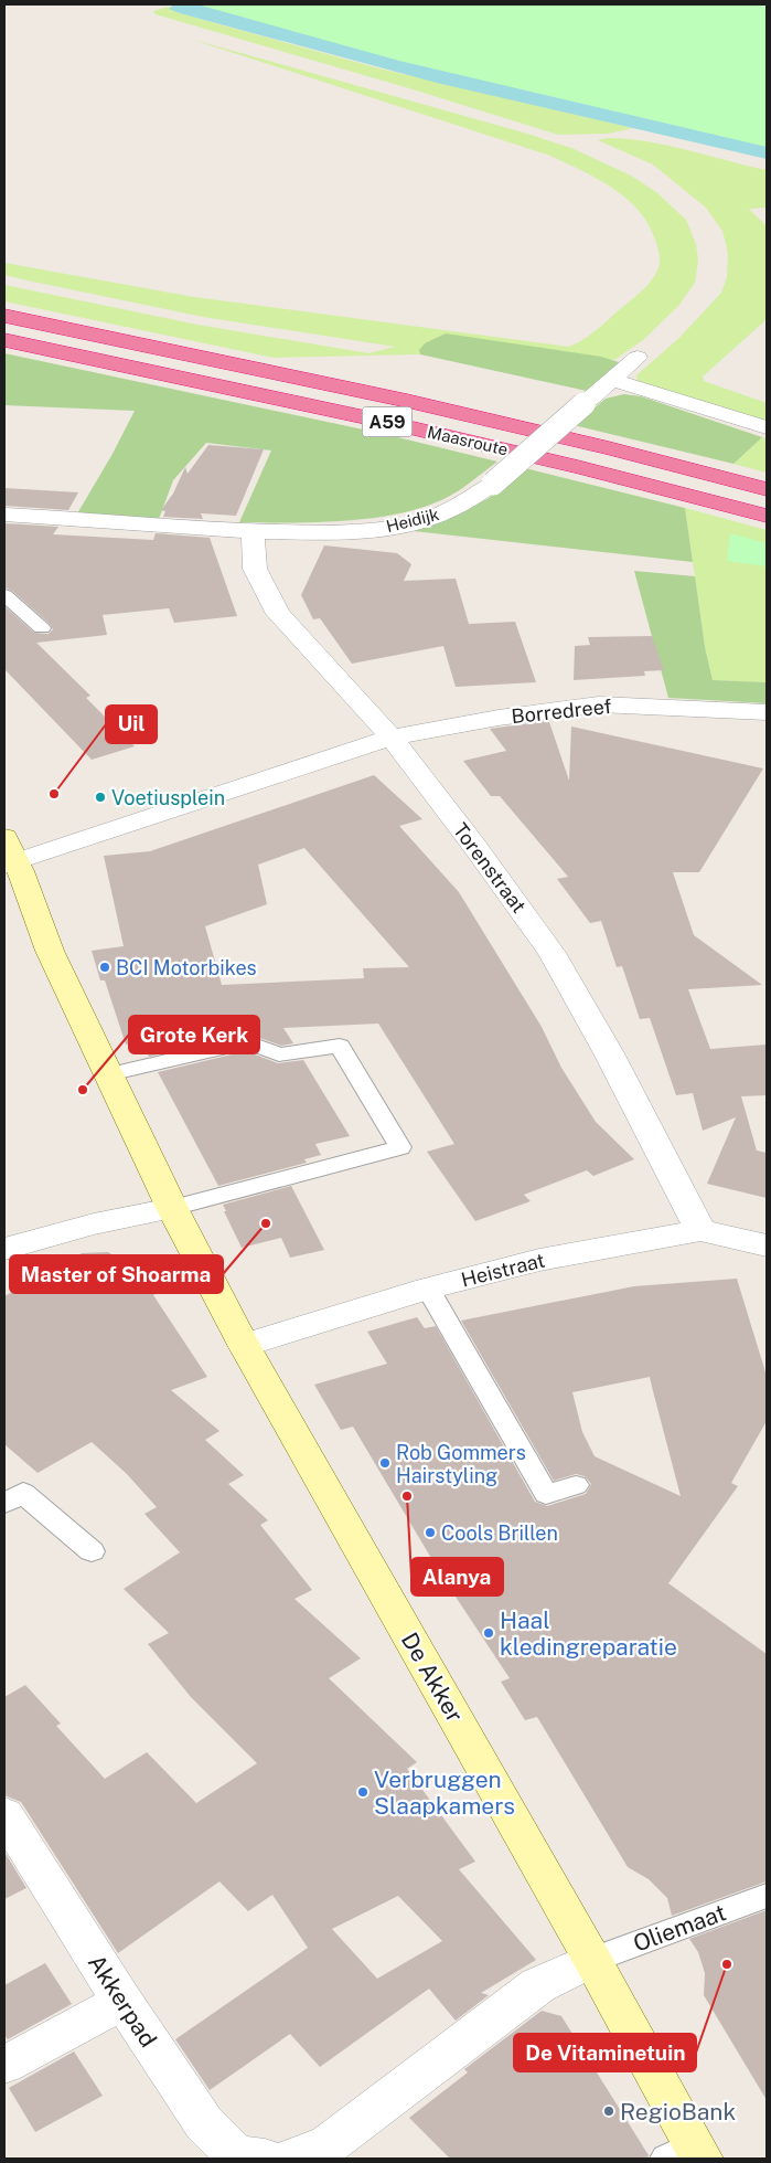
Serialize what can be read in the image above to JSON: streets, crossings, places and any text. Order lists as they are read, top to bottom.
{
  "streets": {
    "highway": ["A59", "Maasroute"],
    "main road": ["De Akker"],
    "street": [
      "Heidijk",
      "Borredreef",
      "Torenstraat",
      "Heistraat",
      "Akkerpad"
    ],
    "lane": ["Oliemaat"]
  },
  "crossings": [
    ["Heidijk", "Torenstraat"],
    ["Borredreef", "Torenstraat"],
    ["Borredreef", "De Akker"],
    ["Torenstraat", "Heistraat"],
    ["Heistraat", "De Akker"],
    ["De Akker", "Oliemaat"]
  ],
  "places": [
    "Uil",
    "Voetiusplein",
    "BCI Motorbikes",
    "Grote Kerk",
    "Master of Shoarma",
    "Rob Gommers Hairstyling",
    "Alanya",
    "Cools Brillen",
    "Haal kledingreparatie",
    "Verbruggen Slaapkamers",
    "De Vitaminetuin",
    "RegioBank"
  ]
}
